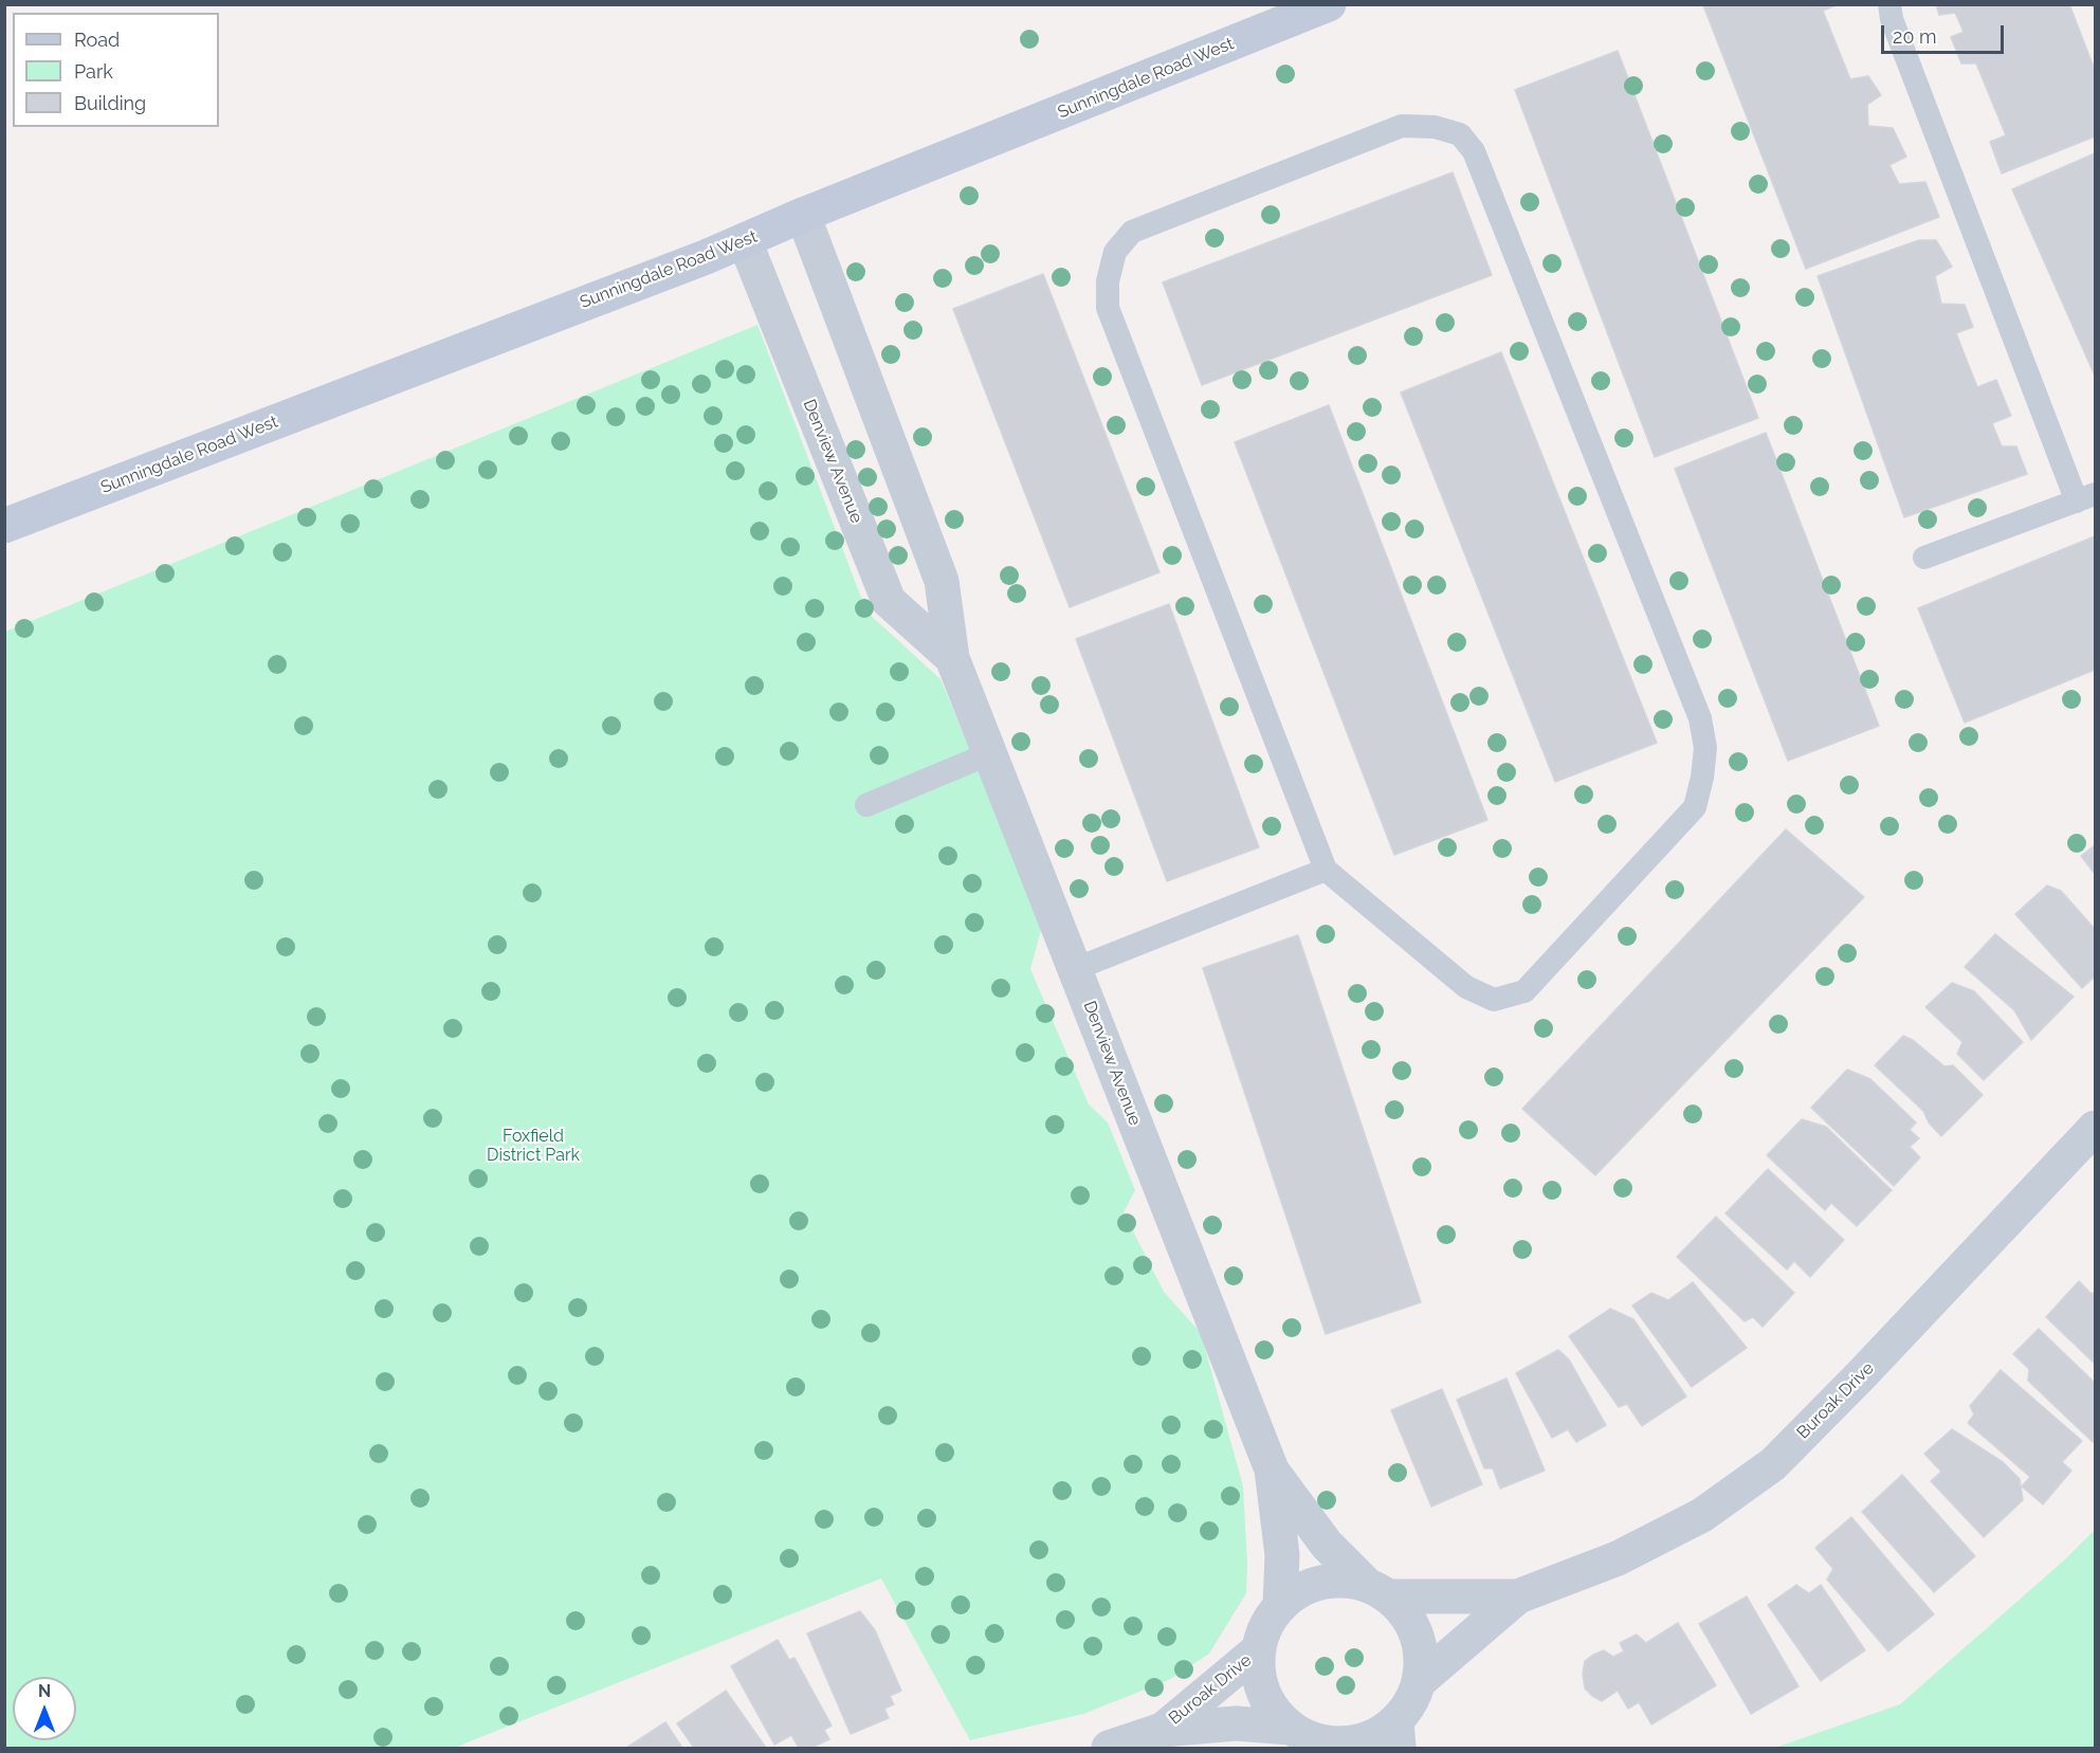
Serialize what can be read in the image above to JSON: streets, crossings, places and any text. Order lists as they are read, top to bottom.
{
  "streets": {
    "main road": ["Sunningdale Road West"],
    "street": ["Denview Avenue", "Buroak Drive"]
  },
  "crossings": [
    ["Sunningdale Road West", "Denview Avenue"],
    ["Denview Avenue", "Buroak Drive"]
  ],
  "parks": ["Foxfield District Park"],
  "legend": ["Road", "Park", "Building"],
  "scale_bar": "20 m",
  "north": "top"
}
